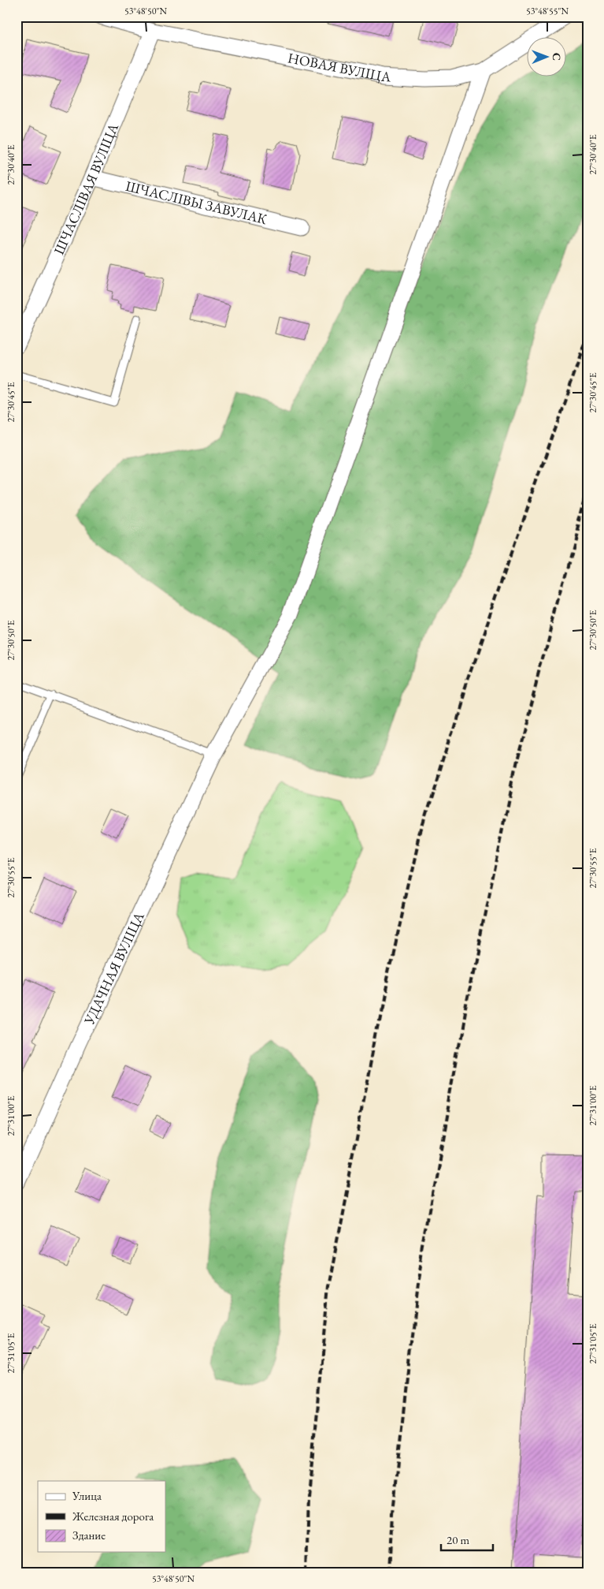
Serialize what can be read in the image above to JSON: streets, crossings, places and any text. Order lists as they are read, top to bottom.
{
  "streets": {
    "street": [
      "НОВАЯ ВУЛІЦА",
      "ШЧАСЛІВАЯ ВУЛІЦА",
      "ШЧАСЛІВЫ ЗАВУЛАК",
      "УДАЧНАЯ ВУЛІЦА"
    ]
  },
  "crossings": [
    ["НОВАЯ ВУЛІЦА", "ШЧАСЛІВАЯ ВУЛІЦА"],
    ["НОВАЯ ВУЛІЦА", "УДАЧНАЯ ВУЛІЦА"],
    ["ШЧАСЛІВАЯ ВУЛІЦА", "ШЧАСЛІВЫ ЗАВУЛАК"]
  ],
  "legend": ["Улица", "Железная дорога", "Здание"],
  "scale_bar": "20 m",
  "north": "right",
  "coordinates": [
    "53°48'50\"N",
    "53°48'55\"N",
    "27°30'40\"E",
    "27°30'45\"E",
    "27°30'50\"E",
    "27°30'55\"E",
    "27°31'00\"E",
    "27°31'05\"E"
  ]
}
